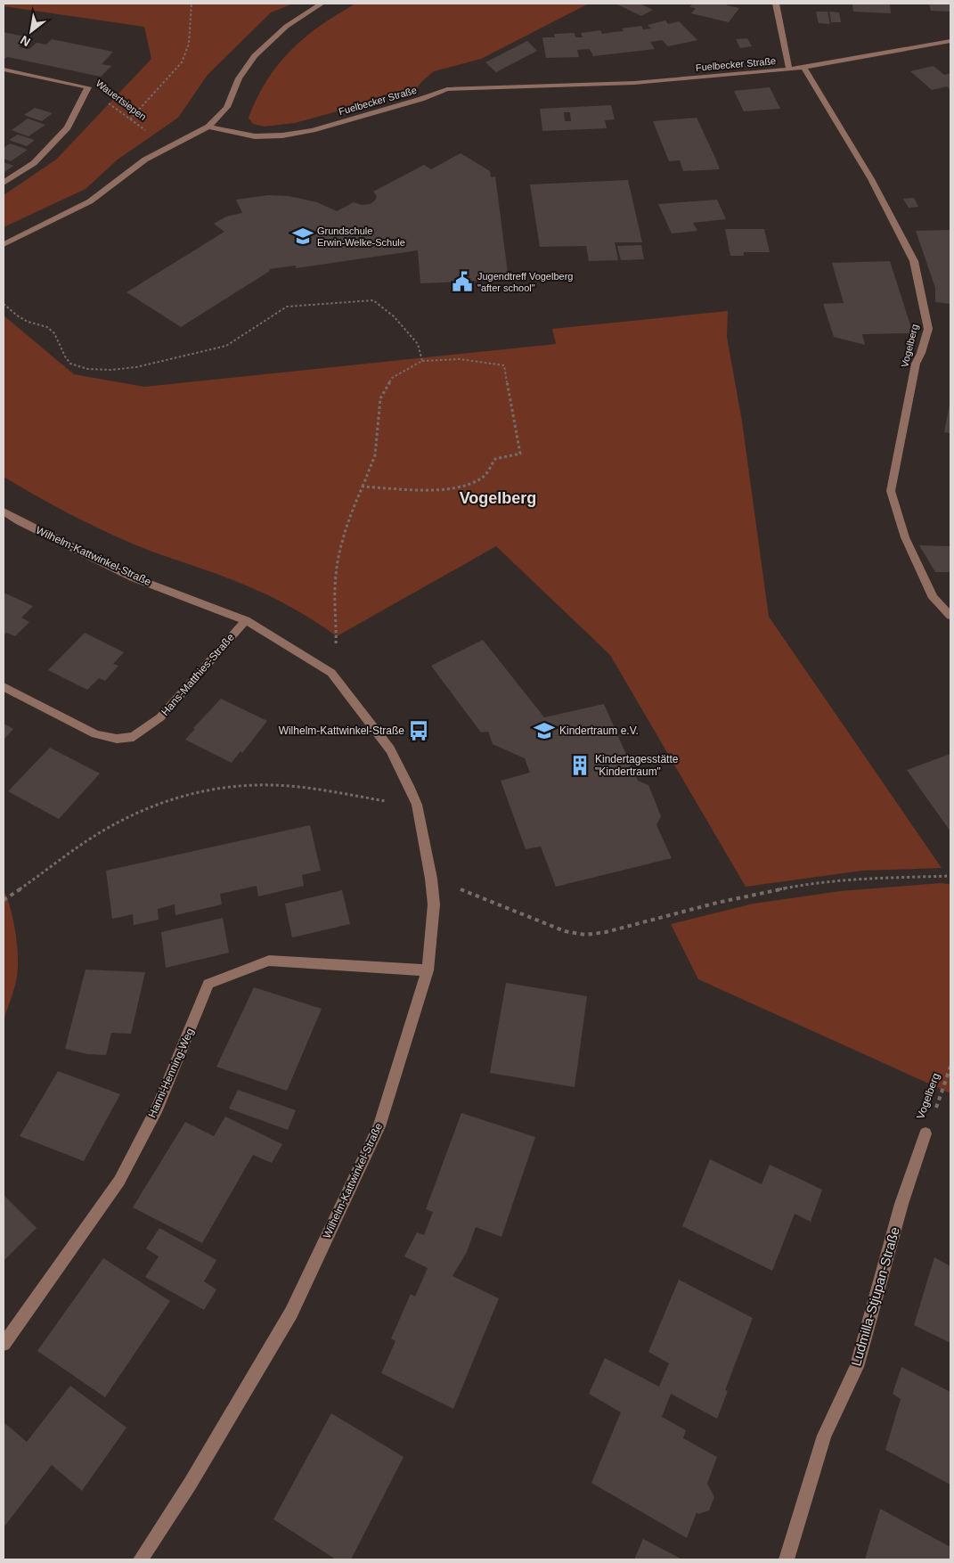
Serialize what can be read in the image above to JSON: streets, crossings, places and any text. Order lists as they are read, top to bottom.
{
  "streets": {
    "street": [
      "Fuelbecker Straße",
      "Wauertsiepen",
      "Vogelberg",
      "Wilhelm-Kattwinkel-Straße",
      "Hans-Matthies-Straße",
      "Hanni-Henning-Weg",
      "Ludmilla-Stjupan-Straße"
    ]
  },
  "crossings": [
    ["Fuelbecker Straße", "Vogelberg"],
    ["Vogelberg", "Ludmilla-Stjupan-Straße"],
    ["Wilhelm-Kattwinkel-Straße", "Hans-Matthies-Straße"],
    ["Wilhelm-Kattwinkel-Straße", "Hanni-Henning-Weg"]
  ],
  "districts": ["Vogelberg"],
  "places": {
    "school or university": ["Grundschule Erwin-Welke-Schule", "Kindertraum e.V."],
    "public building": ["Jugendtreff Vogelberg \"after school\""],
    "bus stop": ["Wilhelm-Kattwinkel-Straße"],
    "building": ["Kindertagesstätte \"Kindertraum\""]
  },
  "north": "bottom left"
}
